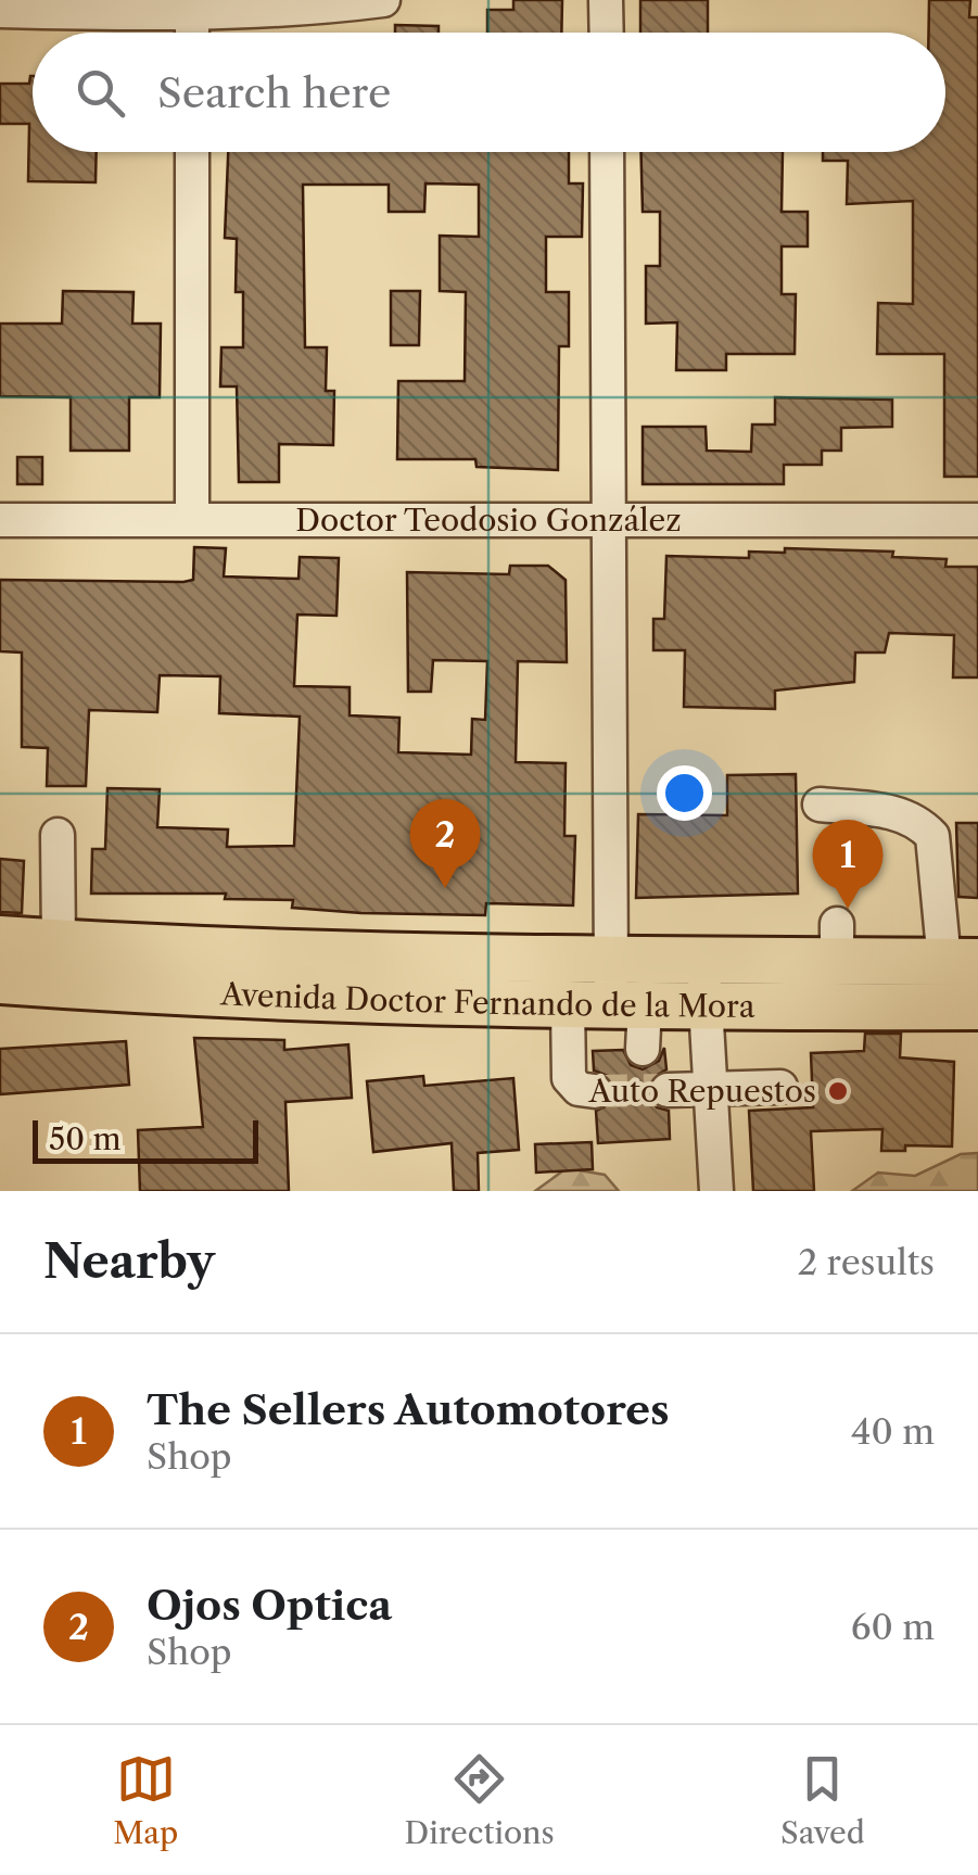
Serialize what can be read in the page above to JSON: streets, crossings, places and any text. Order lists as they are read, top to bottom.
{
  "streets": {
    "highway": ["Avenida Doctor Fernando de la Mora"],
    "street": ["Doctor Teodosio González"]
  },
  "places": ["Auto Repuestos"],
  "scale_bar": "50 m",
  "page": {
    "search": "Search here",
    "pins": ["2", "1"],
    "scale": "50 m",
    "heading": ["Nearby", "2 results"],
    "list": [
      {
        "mark": "1",
        "name": "The Sellers Automotores",
        "note": "Shop",
        "value": "40 m"
      },
      {
        "mark": "2",
        "name": "Ojos Optica",
        "note": "Shop",
        "value": "60 m"
      }
    ],
    "nav": ["Map", "Directions", "Saved"]
  }
}
